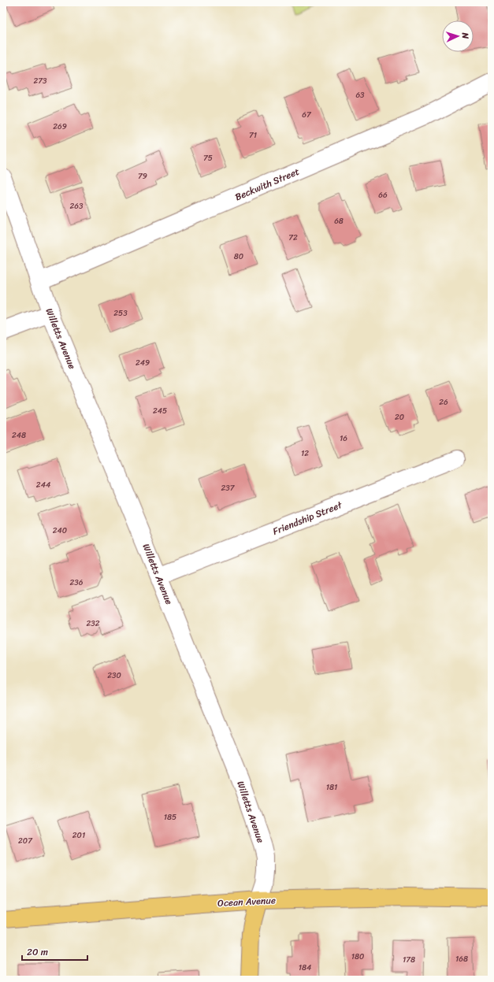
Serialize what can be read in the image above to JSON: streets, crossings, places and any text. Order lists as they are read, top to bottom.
{
  "streets": {
    "main road": ["Willetts Avenue", "Ocean Avenue"],
    "street": ["Beckwith Street", "Friendship Street"]
  },
  "crossings": [
    ["Beckwith Street", "Willetts Avenue"],
    ["Willetts Avenue", "Friendship Street"],
    ["Willetts Avenue", "Ocean Avenue"]
  ],
  "house_numbers": [
    "273",
    "63",
    "67",
    "269",
    "71",
    "75",
    "79",
    "66",
    "263",
    "68",
    "72",
    "80",
    "253",
    "249",
    "26",
    "245",
    "20",
    "248",
    "16",
    "12",
    "244",
    "237",
    "240",
    "236",
    "232",
    "230",
    "181",
    "185",
    "201",
    "207",
    "180",
    "168",
    "178",
    "184"
  ],
  "scale_bar": "20 m",
  "north": "right"
}
